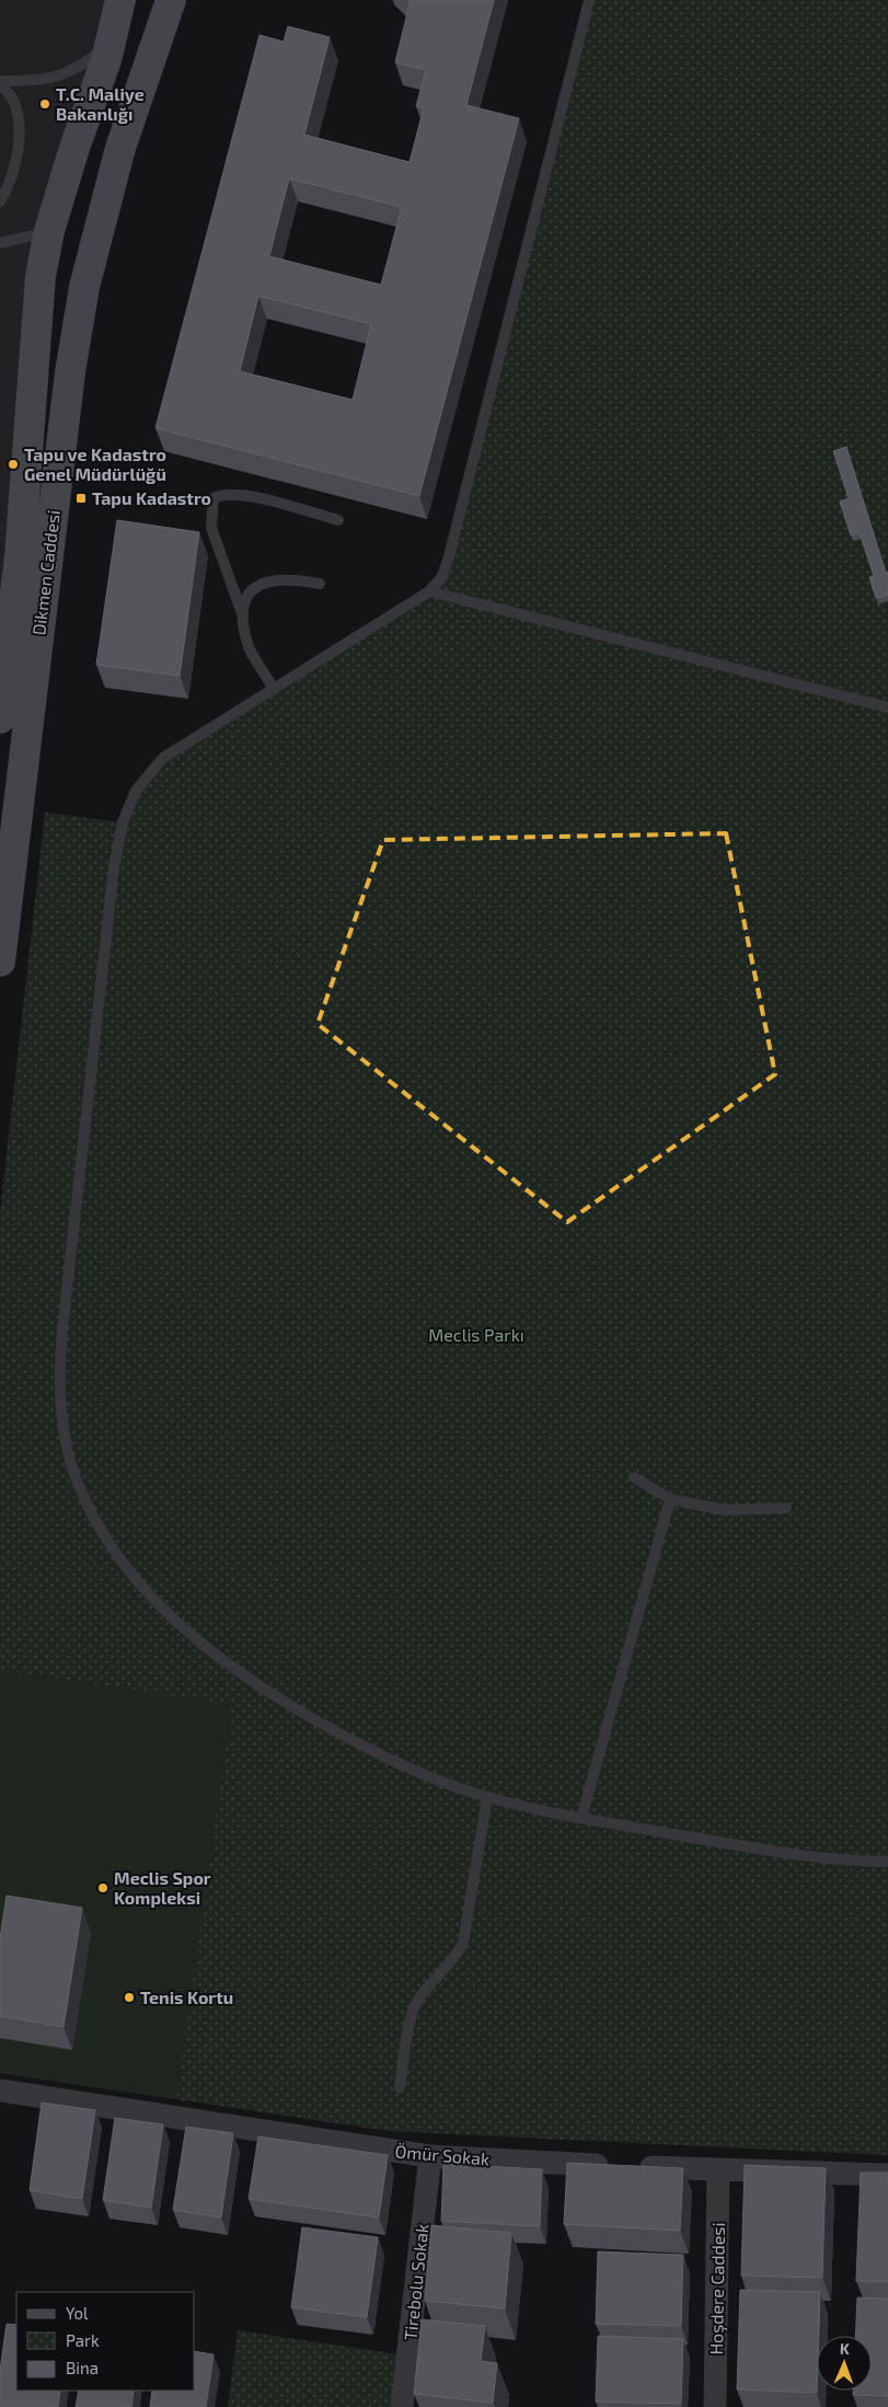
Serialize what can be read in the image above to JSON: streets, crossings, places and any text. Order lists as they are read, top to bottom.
{
  "streets": {
    "main road": ["Dikmen Caddesi"],
    "street": ["Ömür Sokak", "Tirebolu Sokak", "Hoşdere Caddesi"]
  },
  "crossings": [
    ["Ömür Sokak", "Tirebolu Sokak"],
    ["Ömür Sokak", "Hoşdere Caddesi"]
  ],
  "parks": ["Meclis Parkı"],
  "places": {
    "other": [
      "T.C. Maliye Bakanlığı",
      "Tapu ve Kadastro Genel Müdürlüğü",
      "Meclis Spor Kompleksi",
      "Tenis Kortu"
    ],
    "transit": ["Tapu Kadastro"]
  },
  "legend": ["Yol", "Park", "Bina"],
  "north": "top"
}
